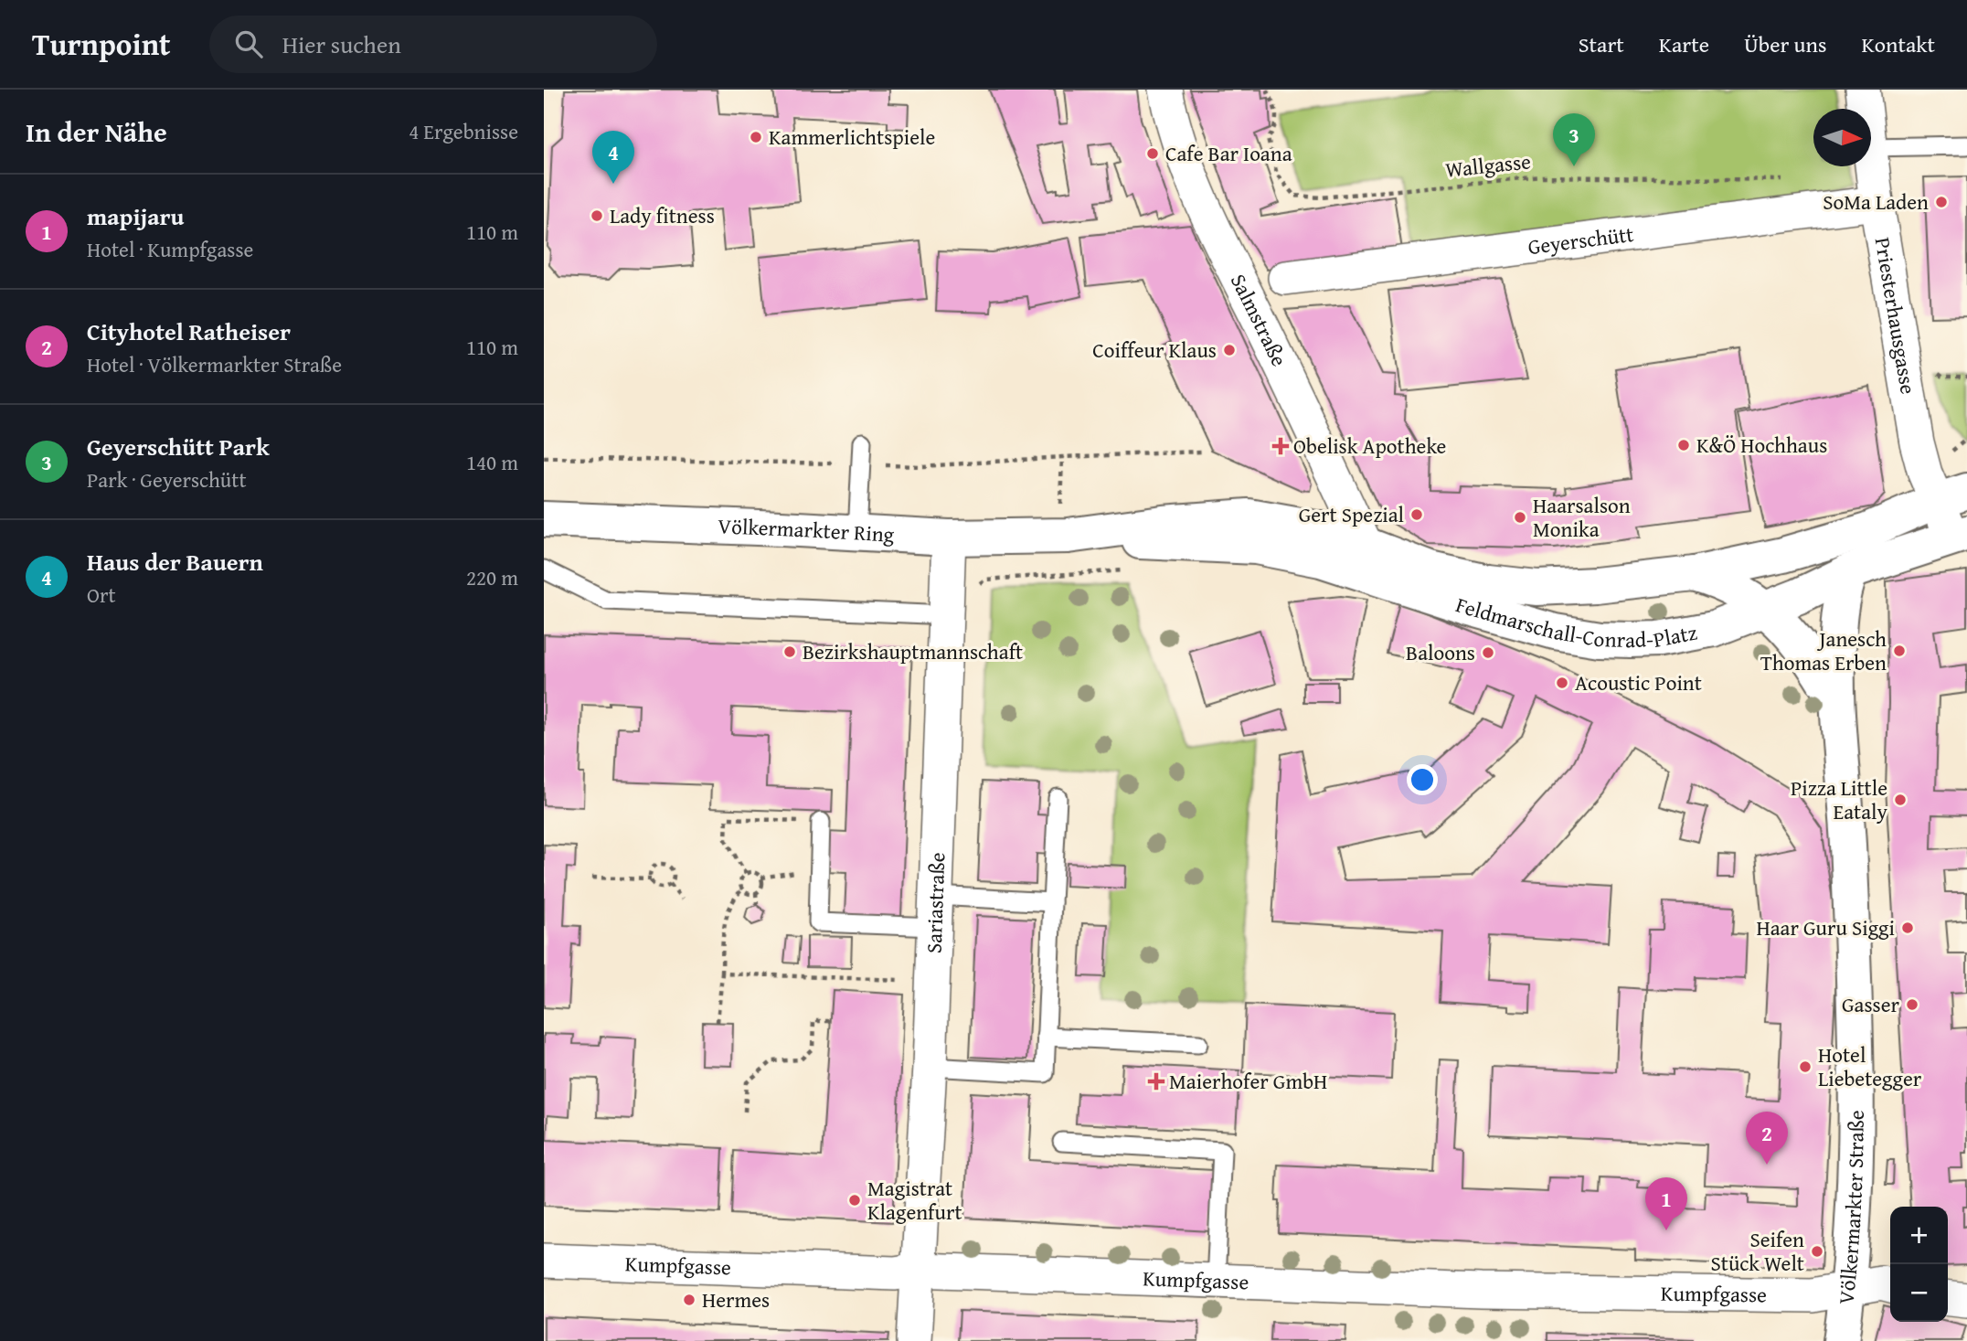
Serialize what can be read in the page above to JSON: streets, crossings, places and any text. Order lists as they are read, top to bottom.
{
  "streets": {
    "main road": ["Völkermarkter Ring", "Feldmarschall-Conrad-Platz", "Völkermarkter Straße"],
    "street": [
      "Geyerschütt",
      "Priesterhausgasse",
      "Salmstraße",
      "Sariastraße",
      "Kumpfgasse"
    ],
    "path": ["Wallgasse"]
  },
  "crossings": [
    ["Geyerschütt", "Priesterhausgasse"],
    ["Priesterhausgasse", "Feldmarschall-Conrad-Platz"],
    ["Salmstraße", "Völkermarkter Ring"],
    ["Salmstraße", "Feldmarschall-Conrad-Platz"],
    ["Völkermarkter Ring", "Feldmarschall-Conrad-Platz"],
    ["Völkermarkter Ring", "Sariastraße"],
    ["Feldmarschall-Conrad-Platz", "Völkermarkter Straße"],
    ["Sariastraße", "Kumpfgasse"],
    ["Völkermarkter Straße", "Kumpfgasse"]
  ],
  "places": {
    "other": [
      "Kammerlichtspiele",
      "Cafe Bar Ioana",
      "SoMa Laden",
      "Lady fitness",
      "Coiffeur Klaus",
      "K&Ö Hochhaus",
      "Gert Spezial",
      "Haarsalson Monika",
      "Janesch Thomas Erben",
      "Bezirkshauptmannschaft",
      "Baloons",
      "Acoustic Point",
      "Pizza Little Eataly",
      "Haar Guru Siggi",
      "Gasser",
      "Hotel Liebetegger",
      "Magistrat Klagenfurt",
      "Seifen Stück Welt",
      "Hermes"
    ],
    "health": ["Obelisk Apotheke", "Maierhofer GmbH"]
  },
  "north": "right",
  "page": {
    "header": "Turnpoint",
    "search": "Hier suchen",
    "nav": [
      "Start",
      "Karte",
      "Über uns",
      "Kontakt"
    ],
    "heading": ["In der Nähe", "4 Ergebnisse"],
    "pins": [
      "3",
      "4",
      "2",
      "1"
    ],
    "list": [
      {
        "mark": "1",
        "name": "mapijaru",
        "note": "Hotel · Kumpfgasse",
        "value": "110 m"
      },
      {
        "mark": "2",
        "name": "Cityhotel Ratheiser",
        "note": "Hotel · Völkermarkter Straße",
        "value": "110 m"
      },
      {
        "mark": "3",
        "name": "Geyerschütt Park",
        "note": "Park · Geyerschütt",
        "value": "140 m"
      },
      {
        "mark": "4",
        "name": "Haus der Bauern",
        "note": "Ort",
        "value": "220 m"
      }
    ],
    "map_buttons": ["+", "−"]
  }
}
